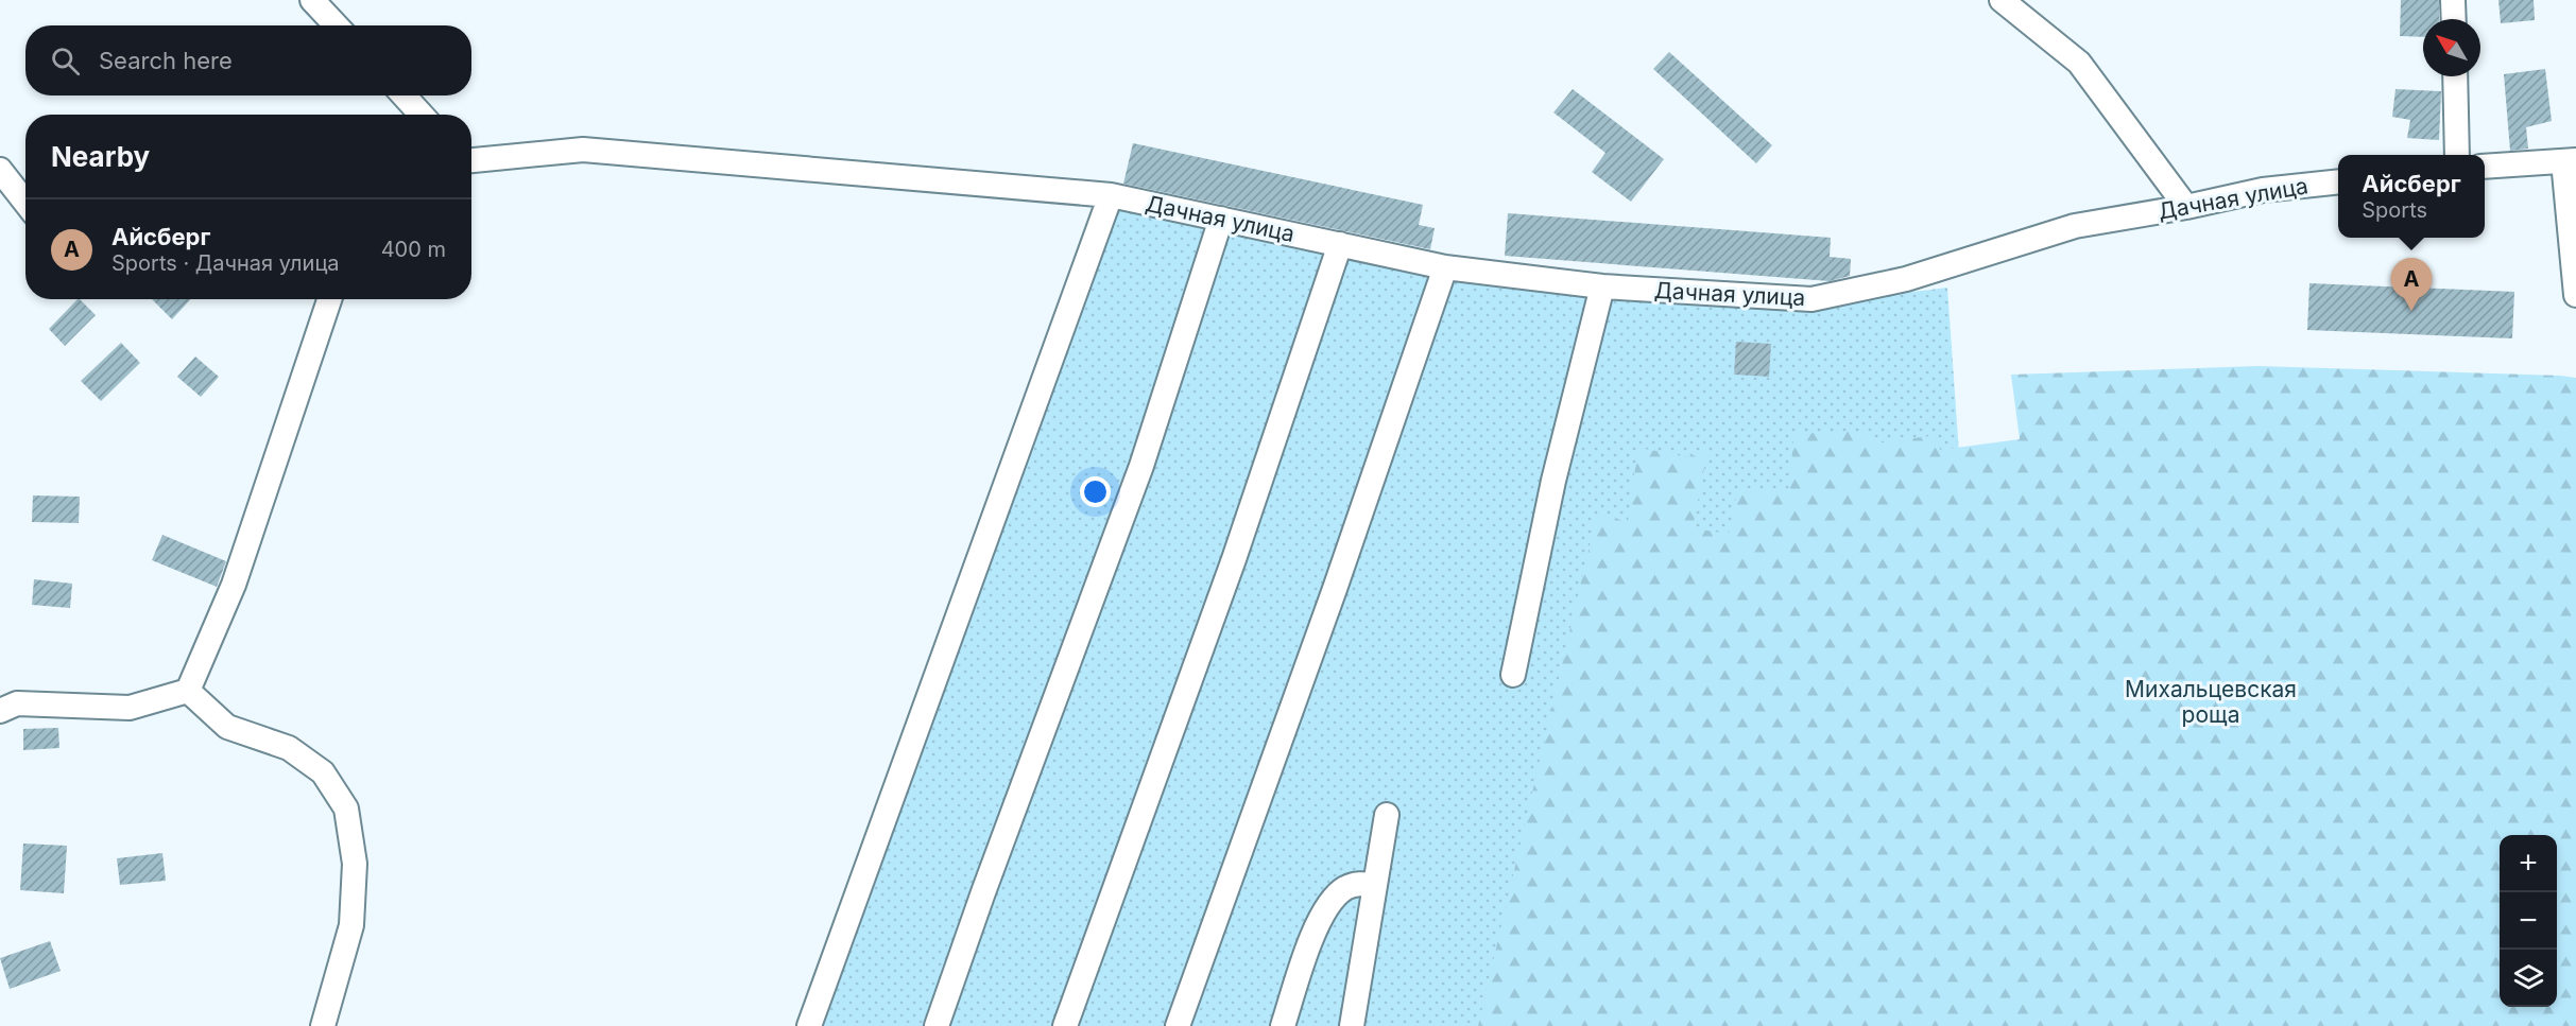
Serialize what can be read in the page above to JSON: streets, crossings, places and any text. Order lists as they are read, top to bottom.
{
  "streets": {
    "street": ["Дачная улица"]
  },
  "parks": ["Михальцевская роща"],
  "north": "top left",
  "page": {
    "search": "Search here",
    "heading": "Nearby",
    "popup": ["Айсберг", "Sports"],
    "list": [
      {
        "mark": "A",
        "name": "Айсберг",
        "note": "Sports · Дачная улица",
        "value": "400 m"
      }
    ],
    "pins": "A",
    "map_buttons": ["+", "−"]
  }
}
